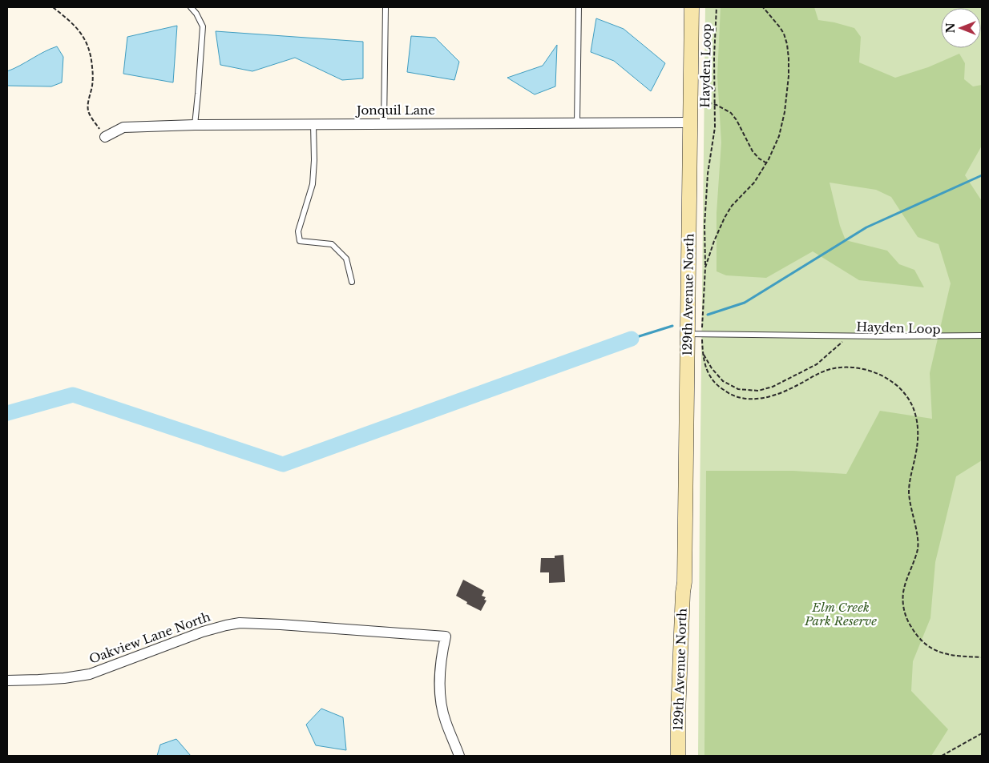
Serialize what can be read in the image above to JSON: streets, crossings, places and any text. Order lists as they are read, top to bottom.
{
  "streets": {
    "main road": ["129th Avenue North"],
    "street": ["Jonquil Lane", "Oakview Lane North"],
    "path": ["Hayden Loop"]
  },
  "crossings": [
    ["Jonquil Lane", "129th Avenue North"]
  ],
  "parks": ["Elm Creek Park Reserve"],
  "north": "left"
}
